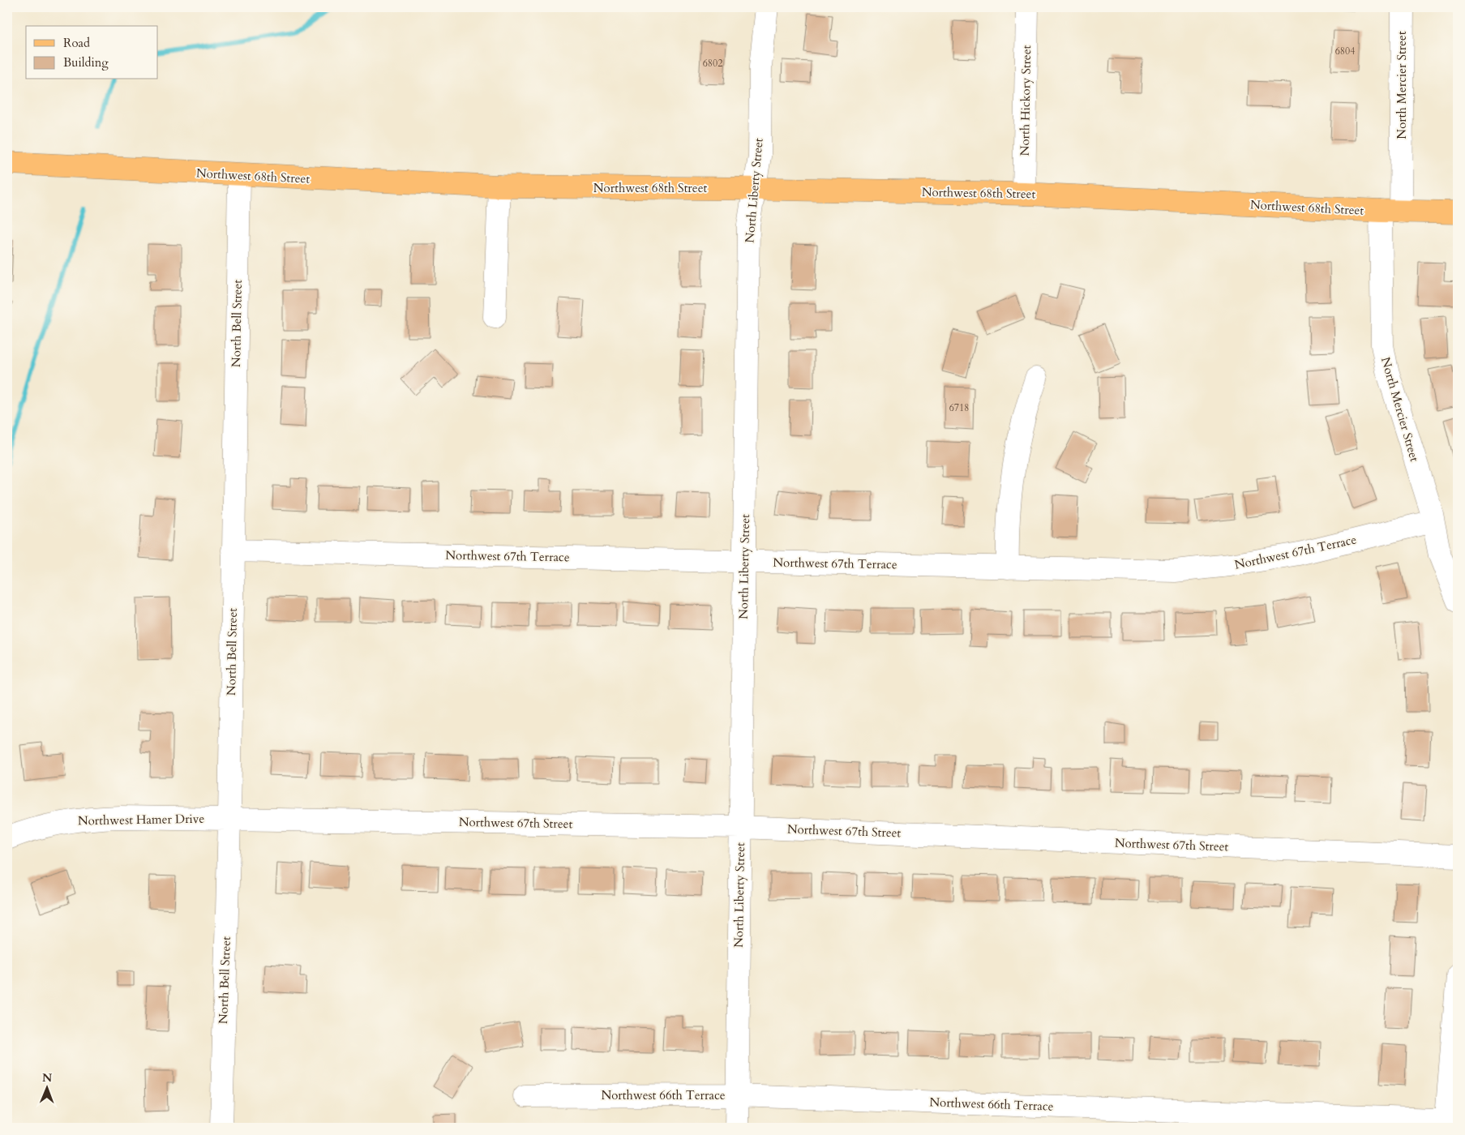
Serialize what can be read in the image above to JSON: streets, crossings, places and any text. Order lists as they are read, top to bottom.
{
  "streets": {
    "main road": ["Northwest 68th Street"],
    "street": [
      "North Mercier Street",
      "North Hickory Street",
      "North Liberty Street",
      "North Bell Street",
      "Northwest 67th Terrace",
      "Northwest Hamer Drive",
      "Northwest 67th Street",
      "Northwest 66th Terrace"
    ]
  },
  "crossings": [
    ["North Mercier Street", "Northwest 68th Street"],
    ["North Mercier Street", "Northwest 67th Terrace"],
    ["North Hickory Street", "Northwest 68th Street"],
    ["Northwest 68th Street", "North Liberty Street"],
    ["Northwest 68th Street", "North Bell Street"],
    ["North Liberty Street", "Northwest 67th Terrace"],
    ["North Liberty Street", "Northwest 67th Street"],
    ["North Liberty Street", "Northwest 66th Terrace"],
    ["North Bell Street", "Northwest 67th Terrace"],
    ["North Bell Street", "Northwest Hamer Drive"],
    ["North Bell Street", "Northwest 67th Street"],
    ["Northwest Hamer Drive", "Northwest 67th Street"]
  ],
  "house_numbers": ["6804", "6802", "6718"],
  "legend": ["Road", "Building"],
  "north": "top"
}
